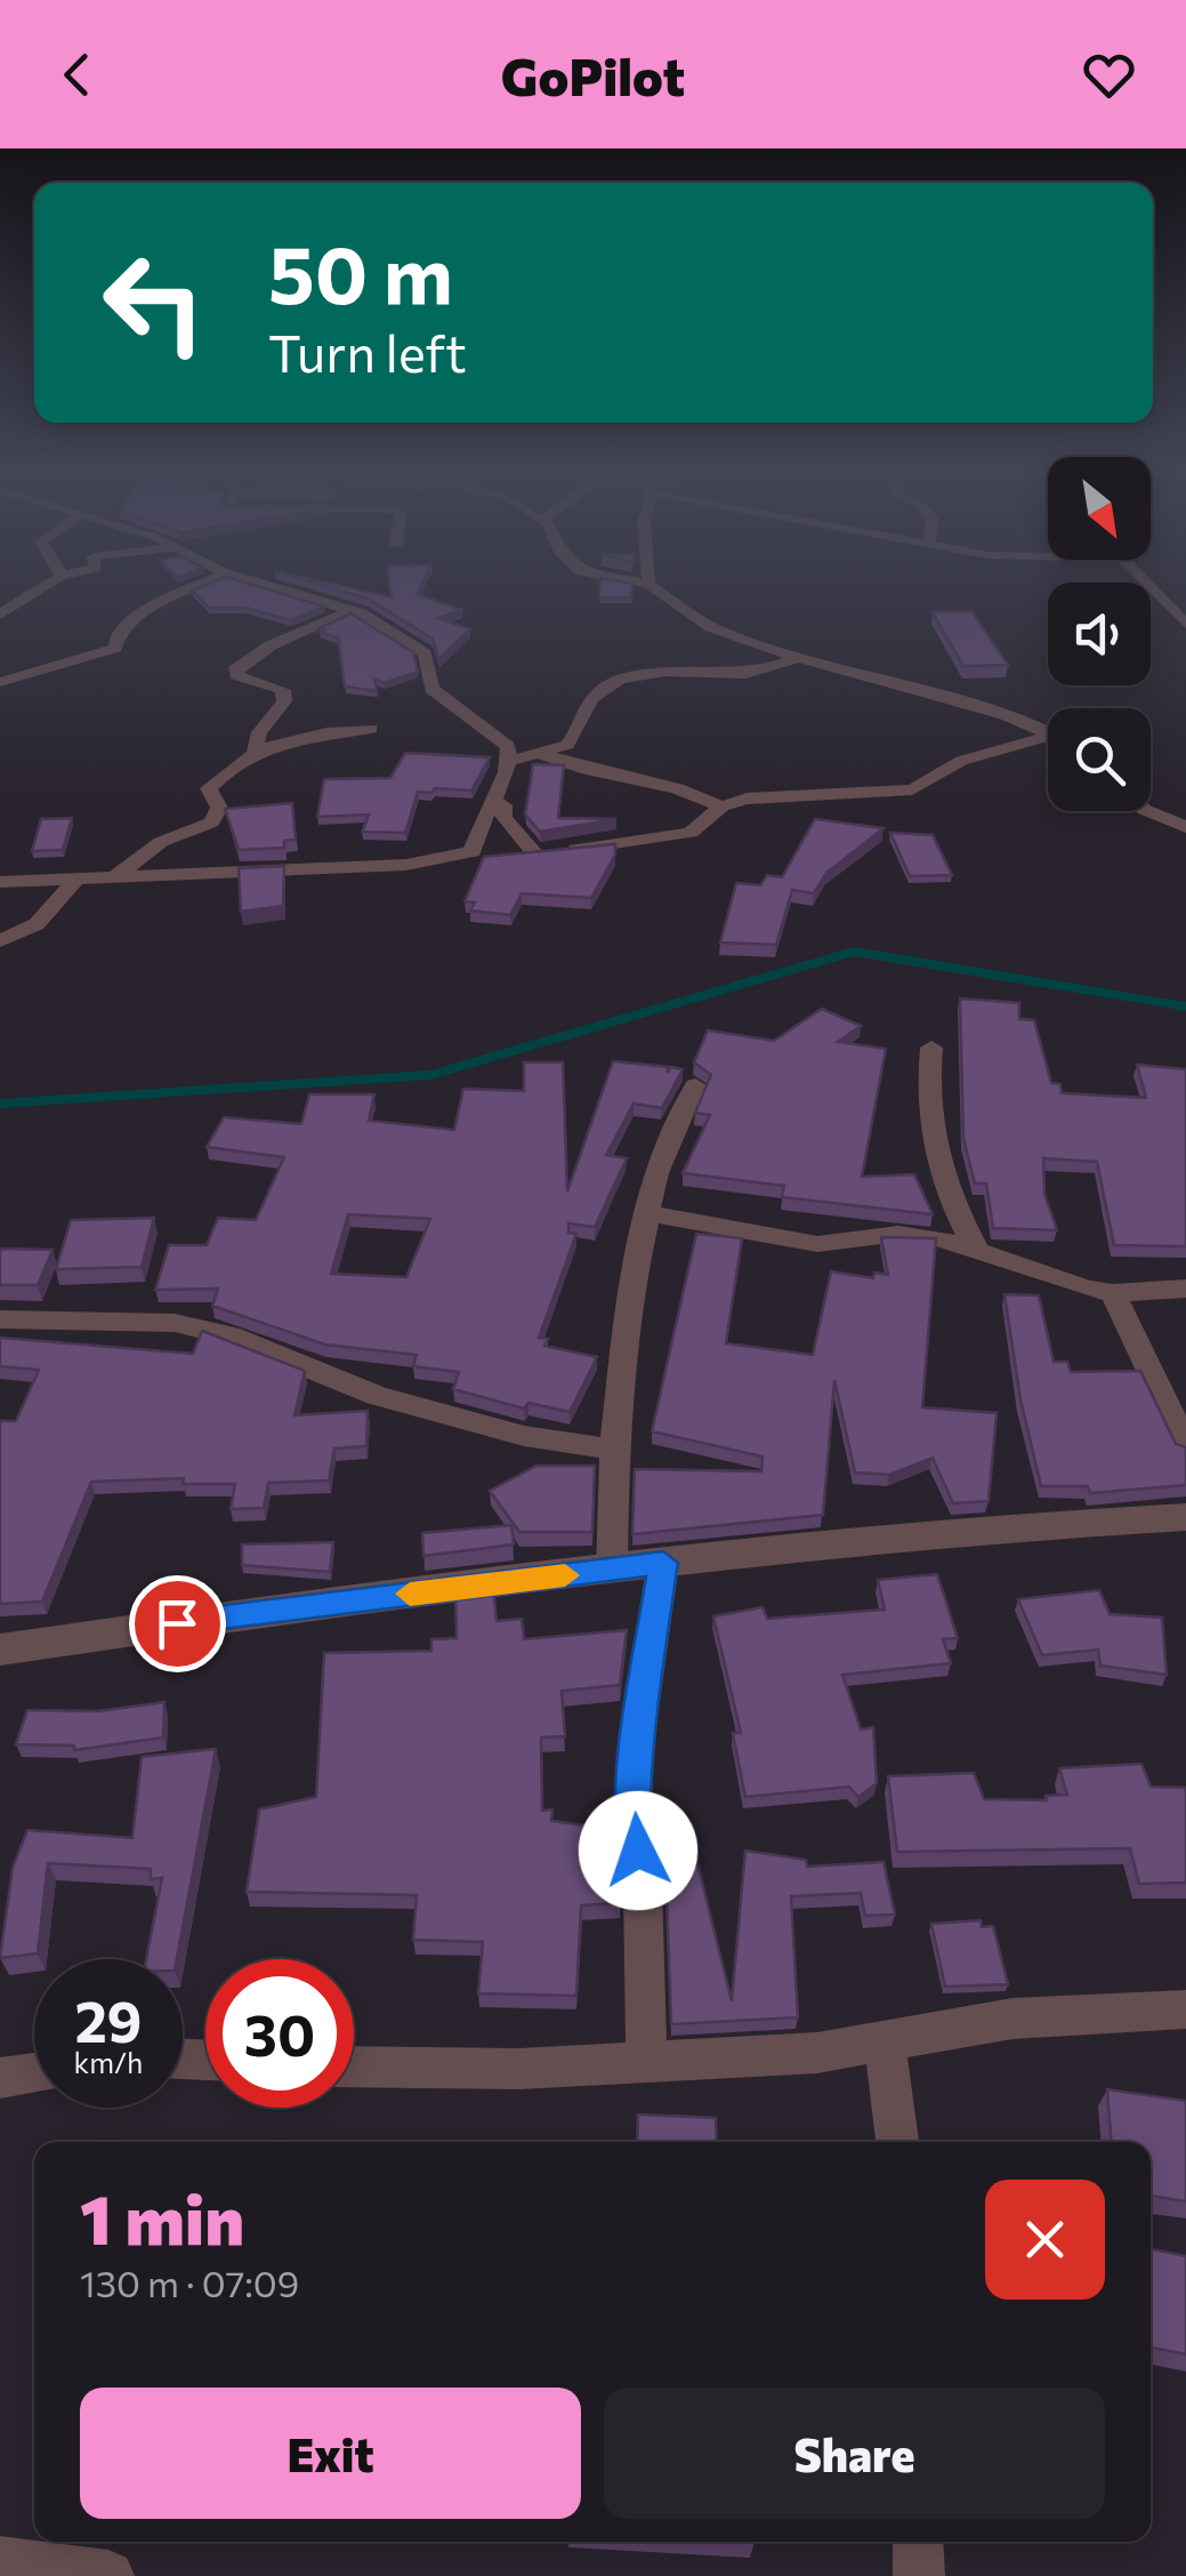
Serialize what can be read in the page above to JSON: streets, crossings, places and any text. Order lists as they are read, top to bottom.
{
  "north": "bottom right",
  "page": {
    "header": "GoPilot",
    "turn": ["50 m", "Turn left"],
    "speed": "29 km/h",
    "limit": "30",
    "heading": ["1 min", "130 m · 07:09"],
    "buttons": ["Exit", "Share"]
  }
}
